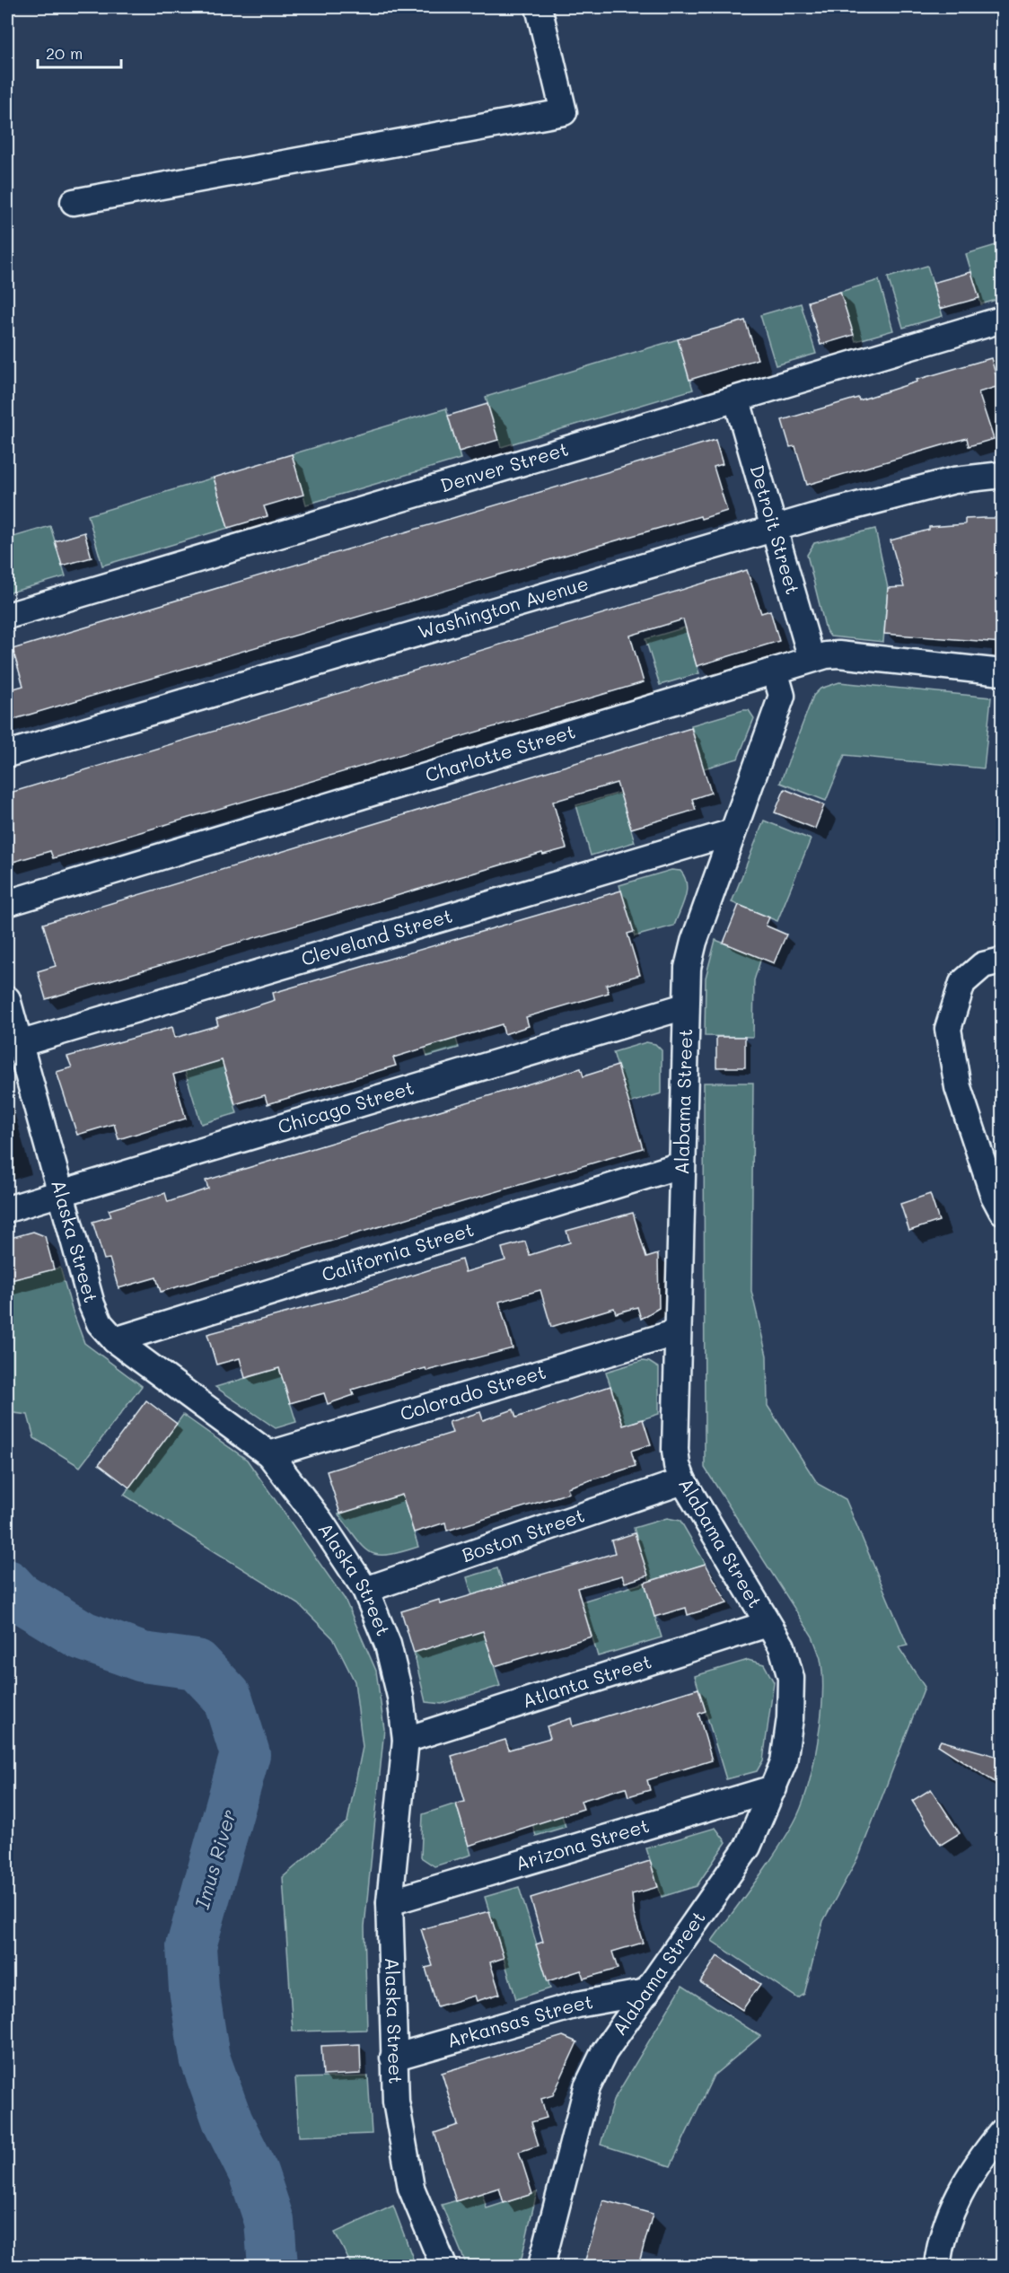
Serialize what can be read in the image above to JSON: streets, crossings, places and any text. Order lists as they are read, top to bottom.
{
  "streets": {
    "street": [
      "Denver Street",
      "Detroit Street",
      "Washington Avenue",
      "Charlotte Street",
      "Cleveland Street",
      "Alabama Street",
      "Chicago Street",
      "Alaska Street",
      "California Street",
      "Colorado Street",
      "Boston Street",
      "Atlanta Street",
      "Arizona Street",
      "Arkansas Street"
    ]
  },
  "crossings": [
    ["Denver Street", "Detroit Street"],
    ["Detroit Street", "Washington Avenue"],
    ["Detroit Street", "Charlotte Street"],
    ["Charlotte Street", "Alabama Street"],
    ["Cleveland Street", "Alabama Street"],
    ["Cleveland Street", "Alaska Street"],
    ["Alabama Street", "Chicago Street"],
    ["Alabama Street", "California Street"],
    ["Alabama Street", "Colorado Street"],
    ["Alabama Street", "Boston Street"],
    ["Alabama Street", "Atlanta Street"],
    ["Alabama Street", "Arizona Street"],
    ["Alabama Street", "Arkansas Street"],
    ["Chicago Street", "Alaska Street"],
    ["Alaska Street", "California Street"],
    ["Alaska Street", "Colorado Street"],
    ["Alaska Street", "Boston Street"],
    ["Alaska Street", "Atlanta Street"],
    ["Alaska Street", "Arizona Street"],
    ["Alaska Street", "Arkansas Street"]
  ],
  "water": ["Imus River"],
  "scale_bar": "20 m"
}
